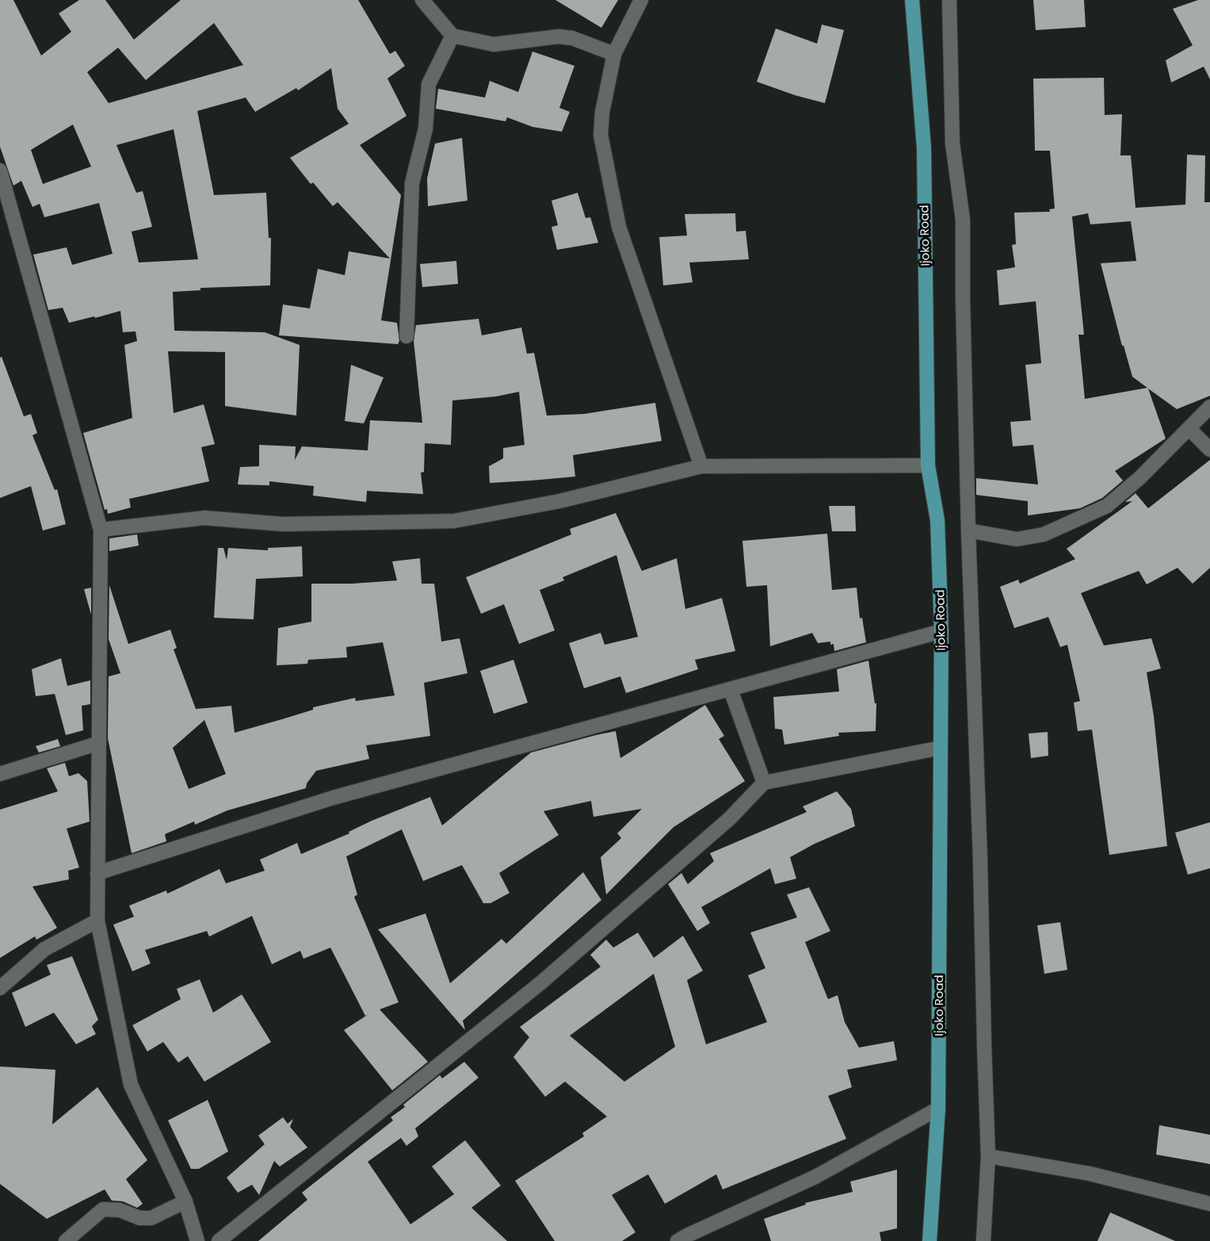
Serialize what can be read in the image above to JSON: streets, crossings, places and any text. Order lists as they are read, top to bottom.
{
  "streets": {
    "main road": ["Ijoko Road"]
  }
}
